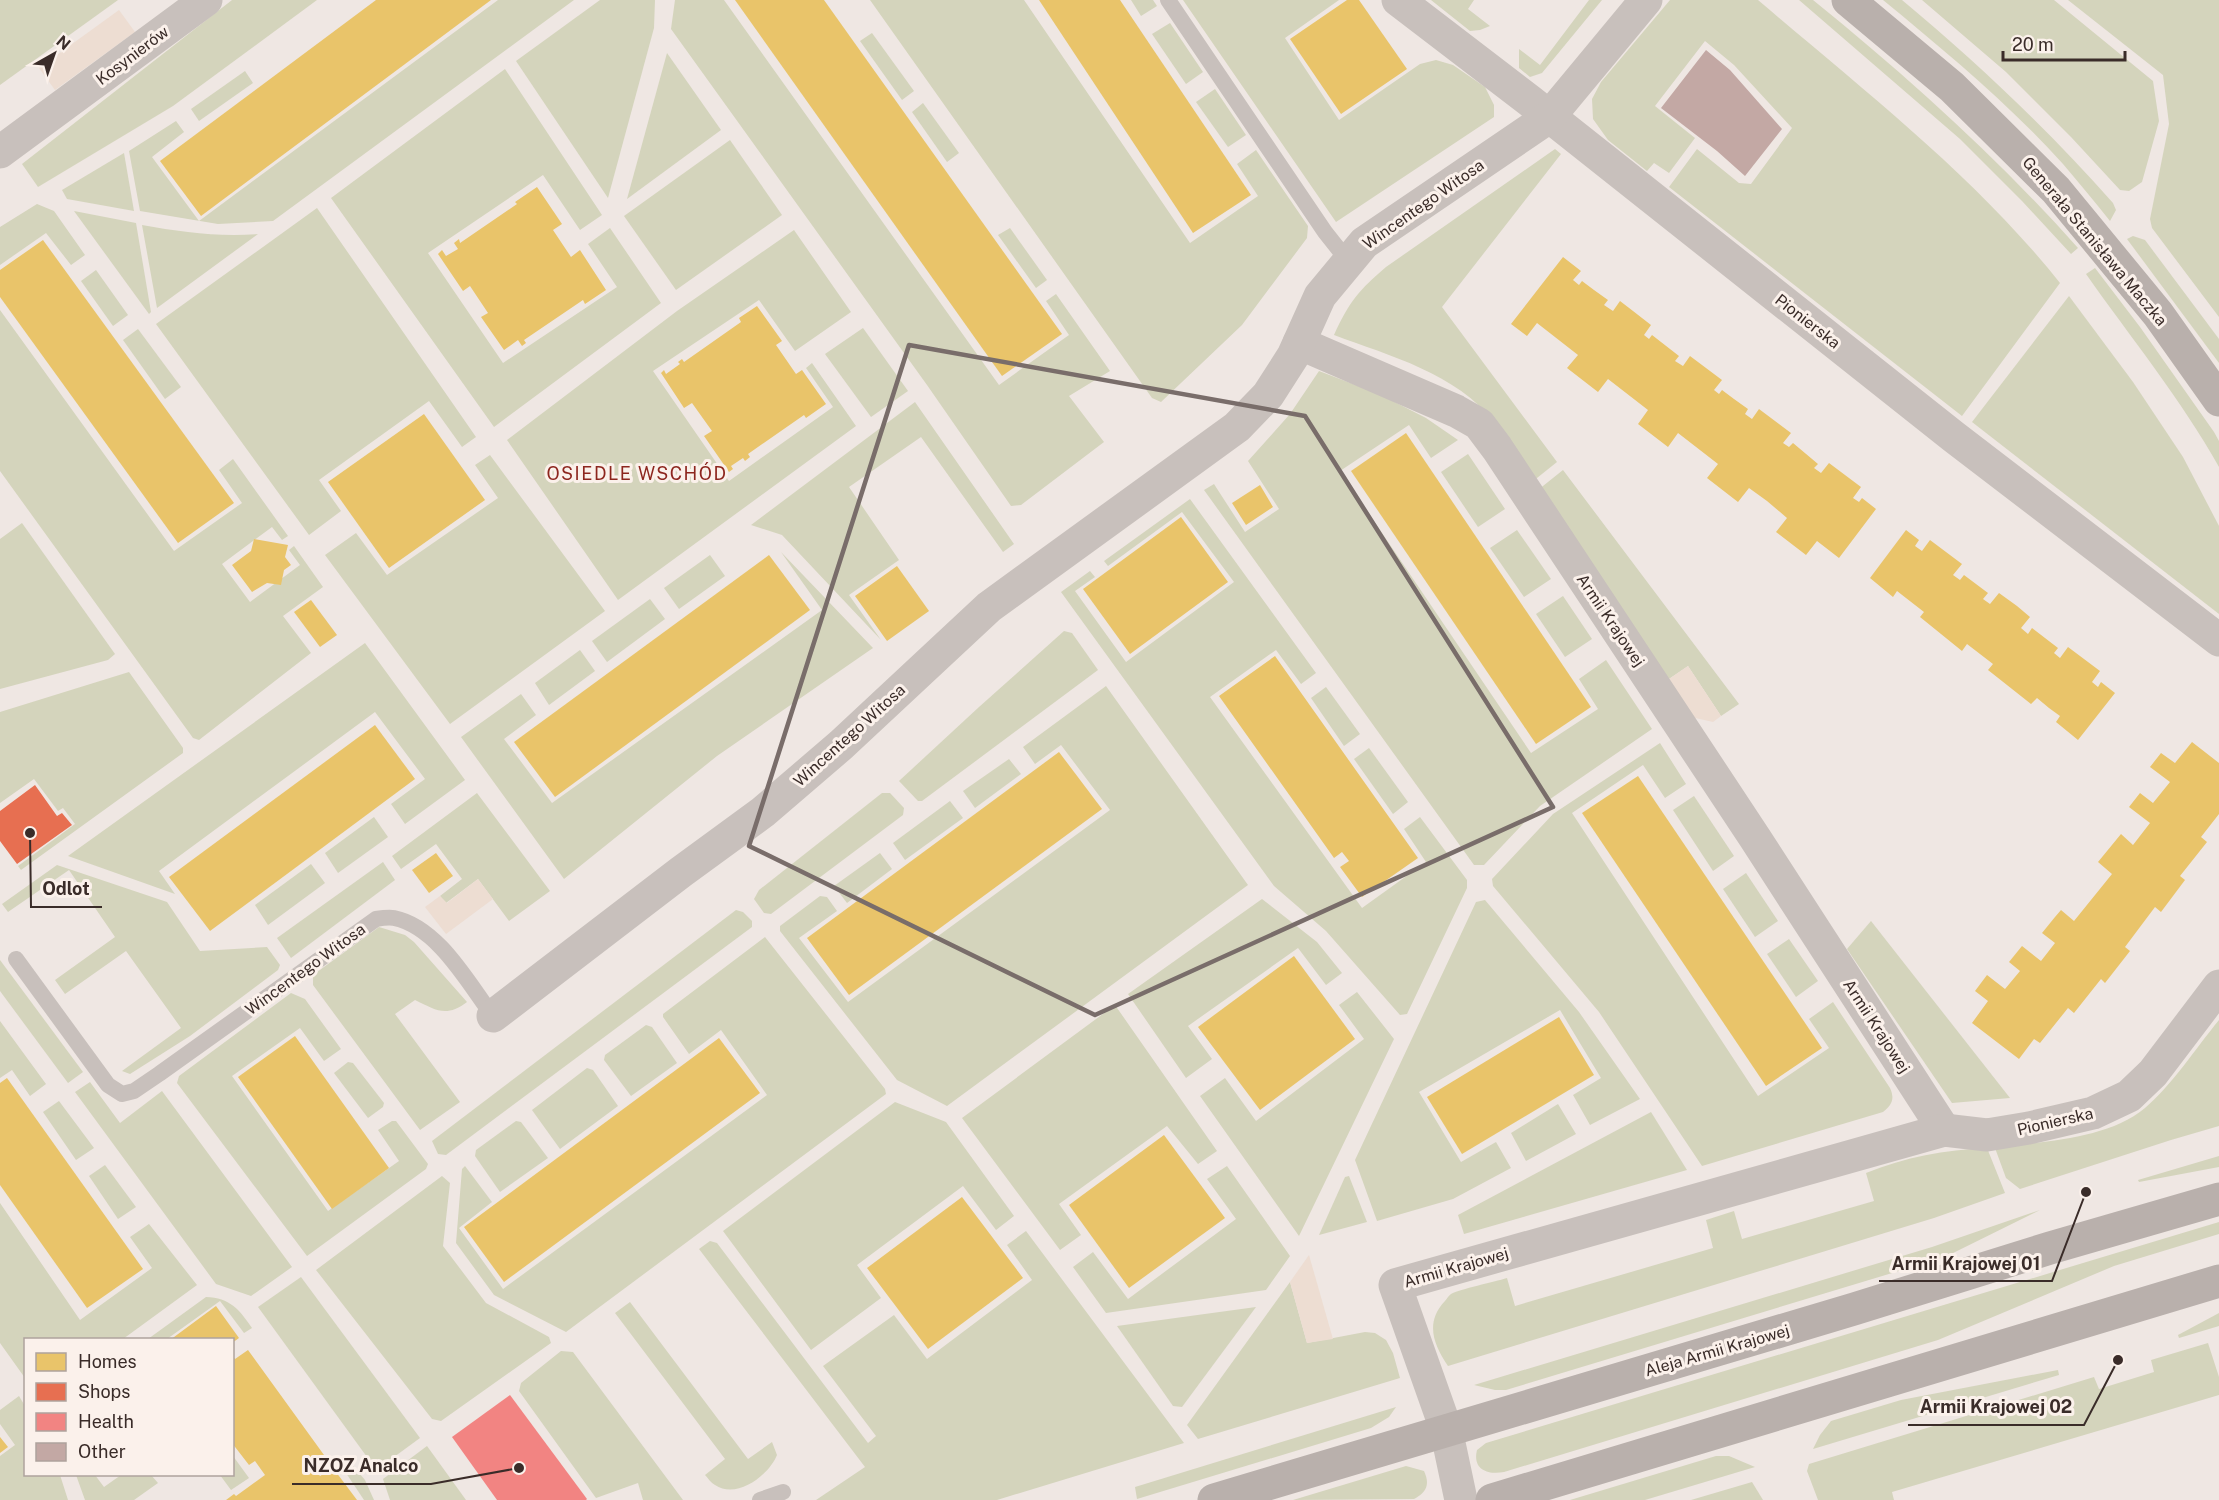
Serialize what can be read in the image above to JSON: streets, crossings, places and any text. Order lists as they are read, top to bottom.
{
  "streets": {
    "street": [
      "Kosynierów",
      "Wincentego Witosa",
      "Generała Stanisława Maczka",
      "Pionierska",
      "Armii Krajowej",
      "Aleja Armii Krajowej"
    ]
  },
  "crossings": [
    ["Wincentego Witosa", "Pionierska"],
    ["Wincentego Witosa", "Armii Krajowej"],
    ["Pionierska", "Armii Krajowej"],
    ["Armii Krajowej", "Aleja Armii Krajowej"]
  ],
  "districts": ["OSIEDLE WSCHÓD"],
  "places": [
    "Odlot",
    "Armii Krajowej 01",
    "Armii Krajowej 02",
    "NZOZ Analco"
  ],
  "legend": [
    "Homes",
    "Shops",
    "Health",
    "Other"
  ],
  "scale_bar": "20 m",
  "north": "top right"
}
